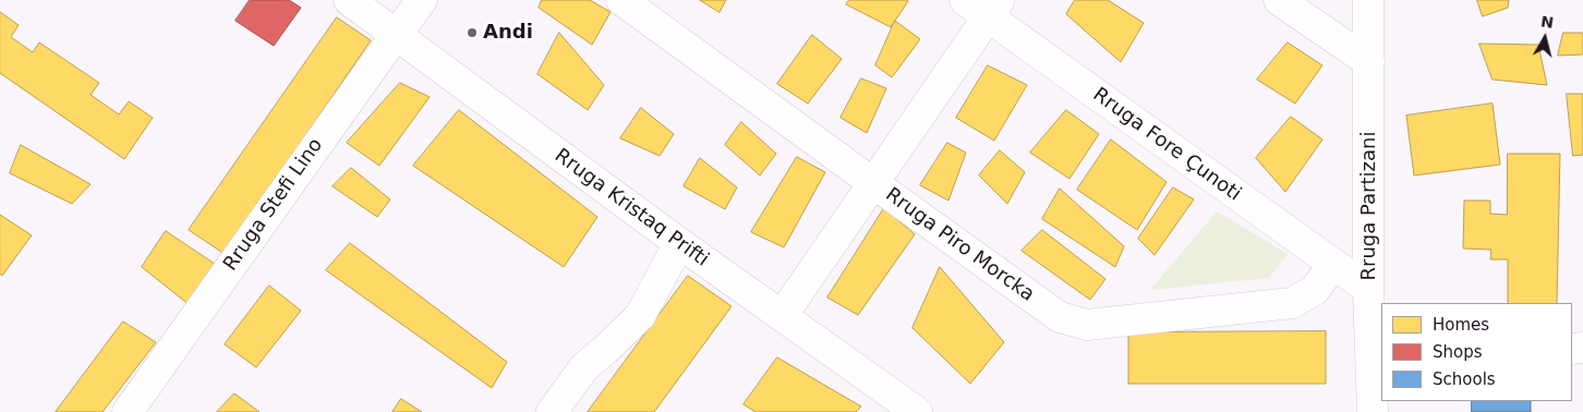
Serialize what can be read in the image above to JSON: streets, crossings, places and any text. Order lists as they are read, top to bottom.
{
  "streets": {
    "street": [
      "Rruga Fore Çunoti",
      "Rruga Stefi Lino",
      "Rruga Partizani",
      "Rruga Kristaq Prifti",
      "Rruga Piro Morcka"
    ]
  },
  "crossings": [
    ["Rruga Fore Çunoti", "Rruga Partizani"],
    ["Rruga Fore Çunoti", "Rruga Piro Morcka"],
    ["Rruga Stefi Lino", "Rruga Kristaq Prifti"]
  ],
  "places": ["Andi"],
  "legend": ["Homes", "Shops", "Schools"],
  "north": "top"
}
